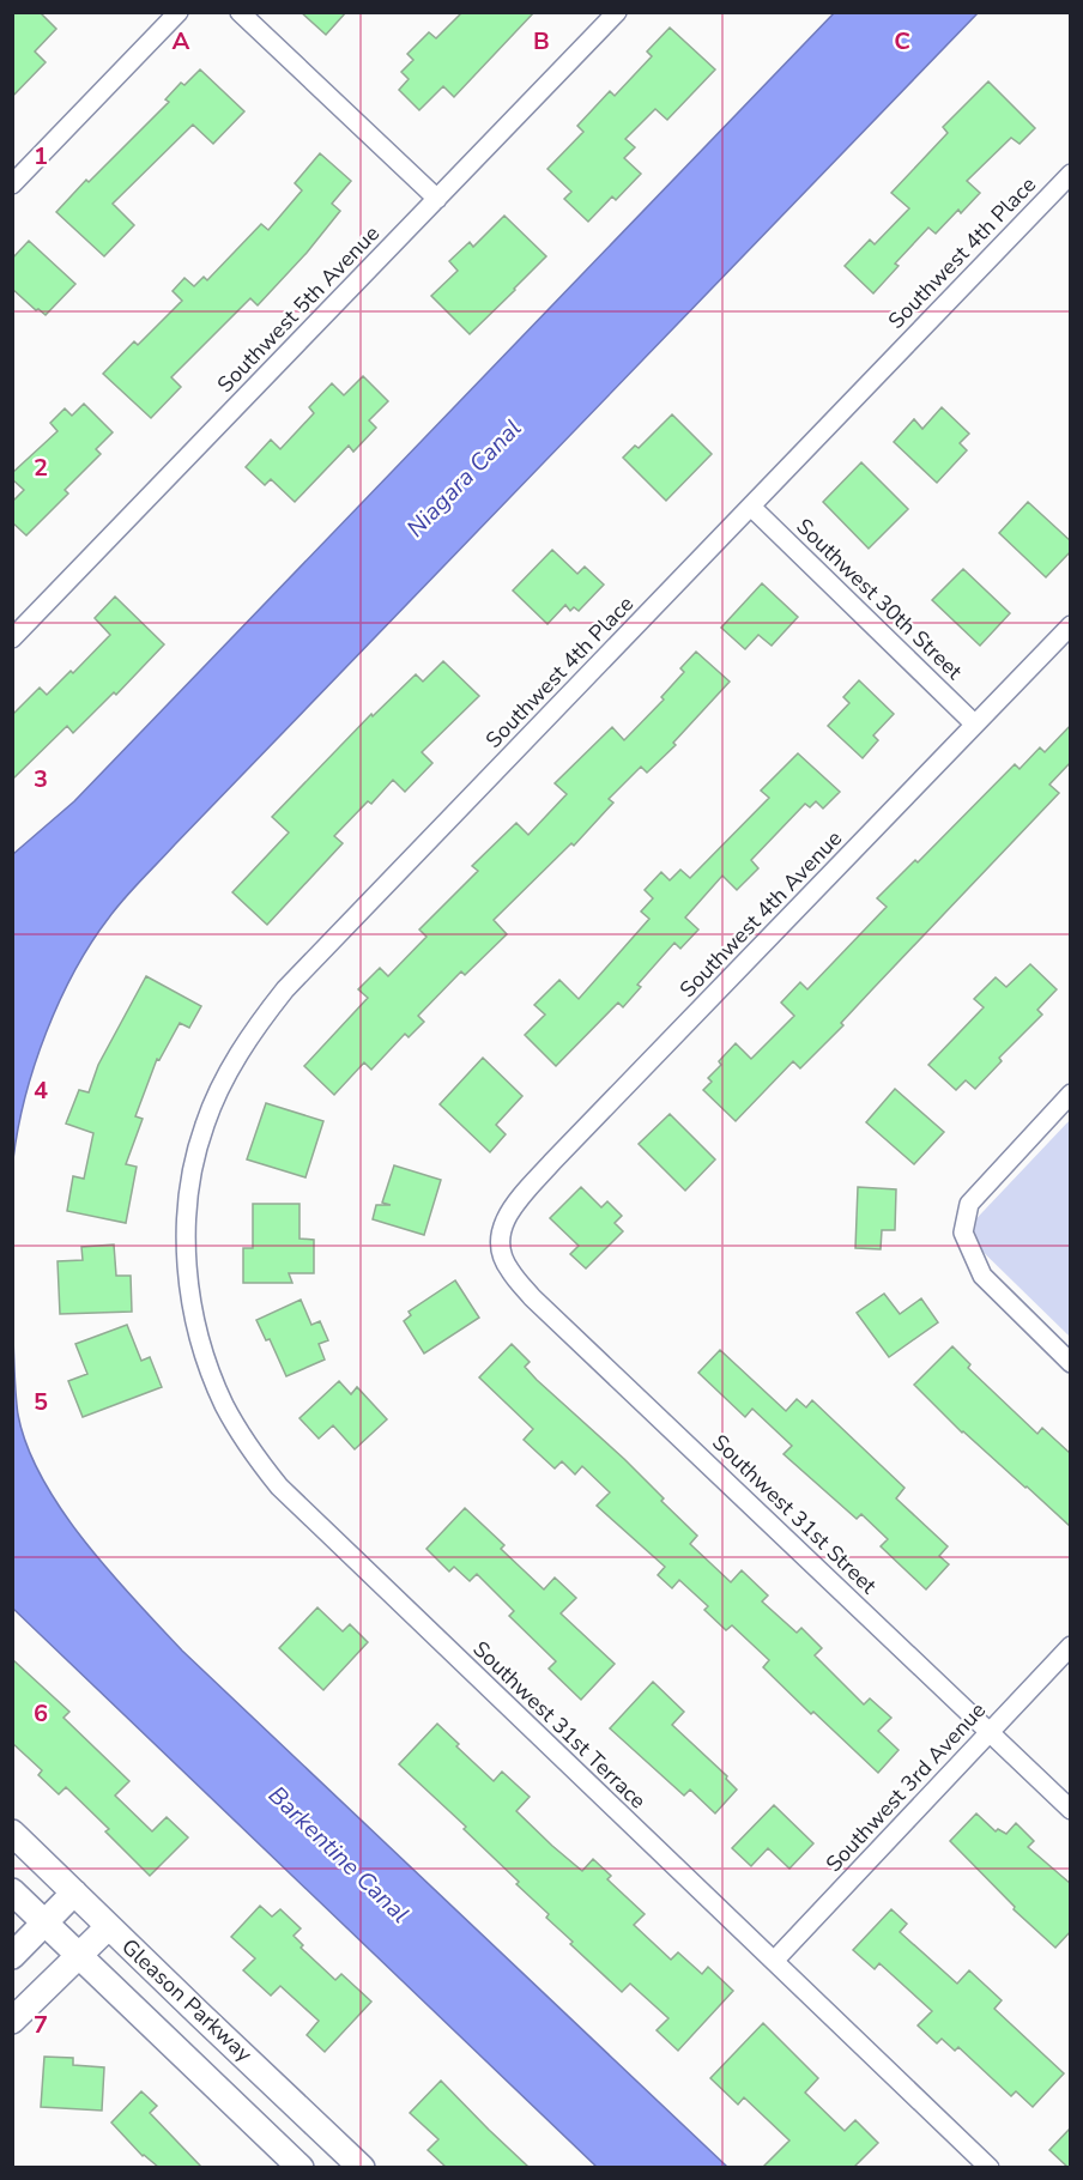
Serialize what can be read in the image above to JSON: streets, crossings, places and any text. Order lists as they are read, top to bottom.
{
  "streets": {
    "main road": ["Gleason Parkway"],
    "street": [
      "Southwest 4th Place",
      "Southwest 5th Avenue",
      "Southwest 30th Street",
      "Southwest 4th Avenue",
      "Southwest 31st Street",
      "Southwest 31st Terrace",
      "Southwest 3rd Avenue"
    ]
  },
  "crossings": [
    ["Southwest 4th Place", "Southwest 30th Street"],
    ["Southwest 4th Place", "Southwest 31st Terrace"],
    ["Southwest 30th Street", "Southwest 4th Avenue"],
    ["Southwest 4th Avenue", "Southwest 31st Street"],
    ["Southwest 31st Street", "Southwest 3rd Avenue"],
    ["Southwest 31st Terrace", "Southwest 3rd Avenue"]
  ],
  "water": ["Niagara Canal", "Barkentine Canal"],
  "grid": {
    "columns": ["A", "B", "C"],
    "rows": [
      "1",
      "2",
      "3",
      "4",
      "5",
      "6",
      "7"
    ]
  }
}
